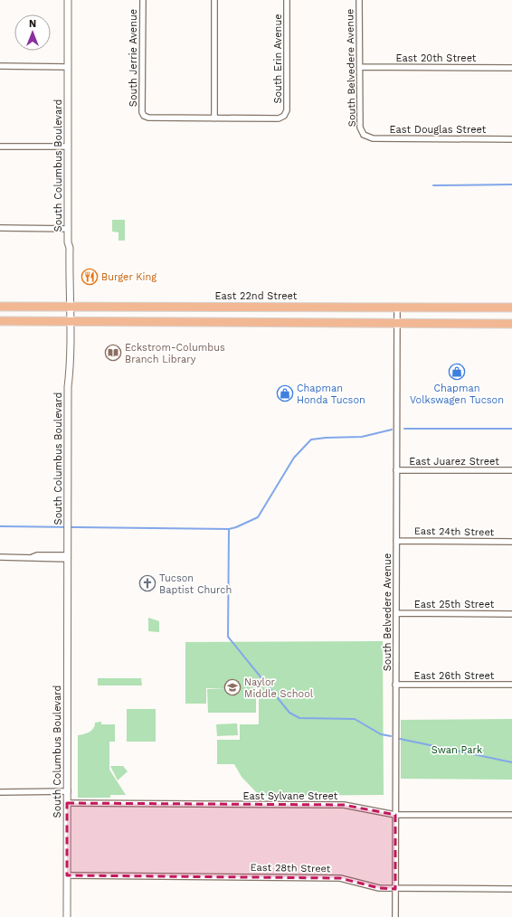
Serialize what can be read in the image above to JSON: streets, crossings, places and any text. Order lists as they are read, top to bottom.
{
  "streets": {
    "main road": ["East 22nd Street"],
    "street": [
      "South Jerrie Avenue",
      "East 20th Street",
      "South Erin Avenue",
      "South Belvedere Avenue",
      "East Douglas Street",
      "South Columbus Boulevard",
      "East Juarez Street",
      "East 24th Street",
      "East 25th Street",
      "East 26th Street",
      "East Sylvane Street",
      "East 28th Street"
    ]
  },
  "crossings": [
    ["South Jerrie Avenue", "South Erin Avenue"],
    ["East 20th Street", "South Belvedere Avenue"],
    ["South Belvedere Avenue", "East Douglas Street"],
    ["South Belvedere Avenue", "East 22nd Street"],
    ["South Belvedere Avenue", "East Juarez Street"],
    ["South Belvedere Avenue", "East 24th Street"],
    ["South Belvedere Avenue", "East 25th Street"],
    ["South Belvedere Avenue", "East 26th Street"],
    ["South Belvedere Avenue", "East Sylvane Street"],
    ["South Belvedere Avenue", "East 28th Street"],
    ["South Columbus Boulevard", "East 22nd Street"],
    ["South Columbus Boulevard", "East Sylvane Street"],
    ["South Columbus Boulevard", "East 28th Street"]
  ],
  "parks": ["Swan Park"],
  "places": {
    "restaurant": ["Burger King"],
    "library": ["Eckstrom-Columbus Branch Library"],
    "shop": ["Chapman Volkswagen Tucson", "Chapman Honda Tucson"],
    "church": ["Tucson Baptist Church"],
    "school or university": ["Naylor Middle School"]
  },
  "north": "top"
}
